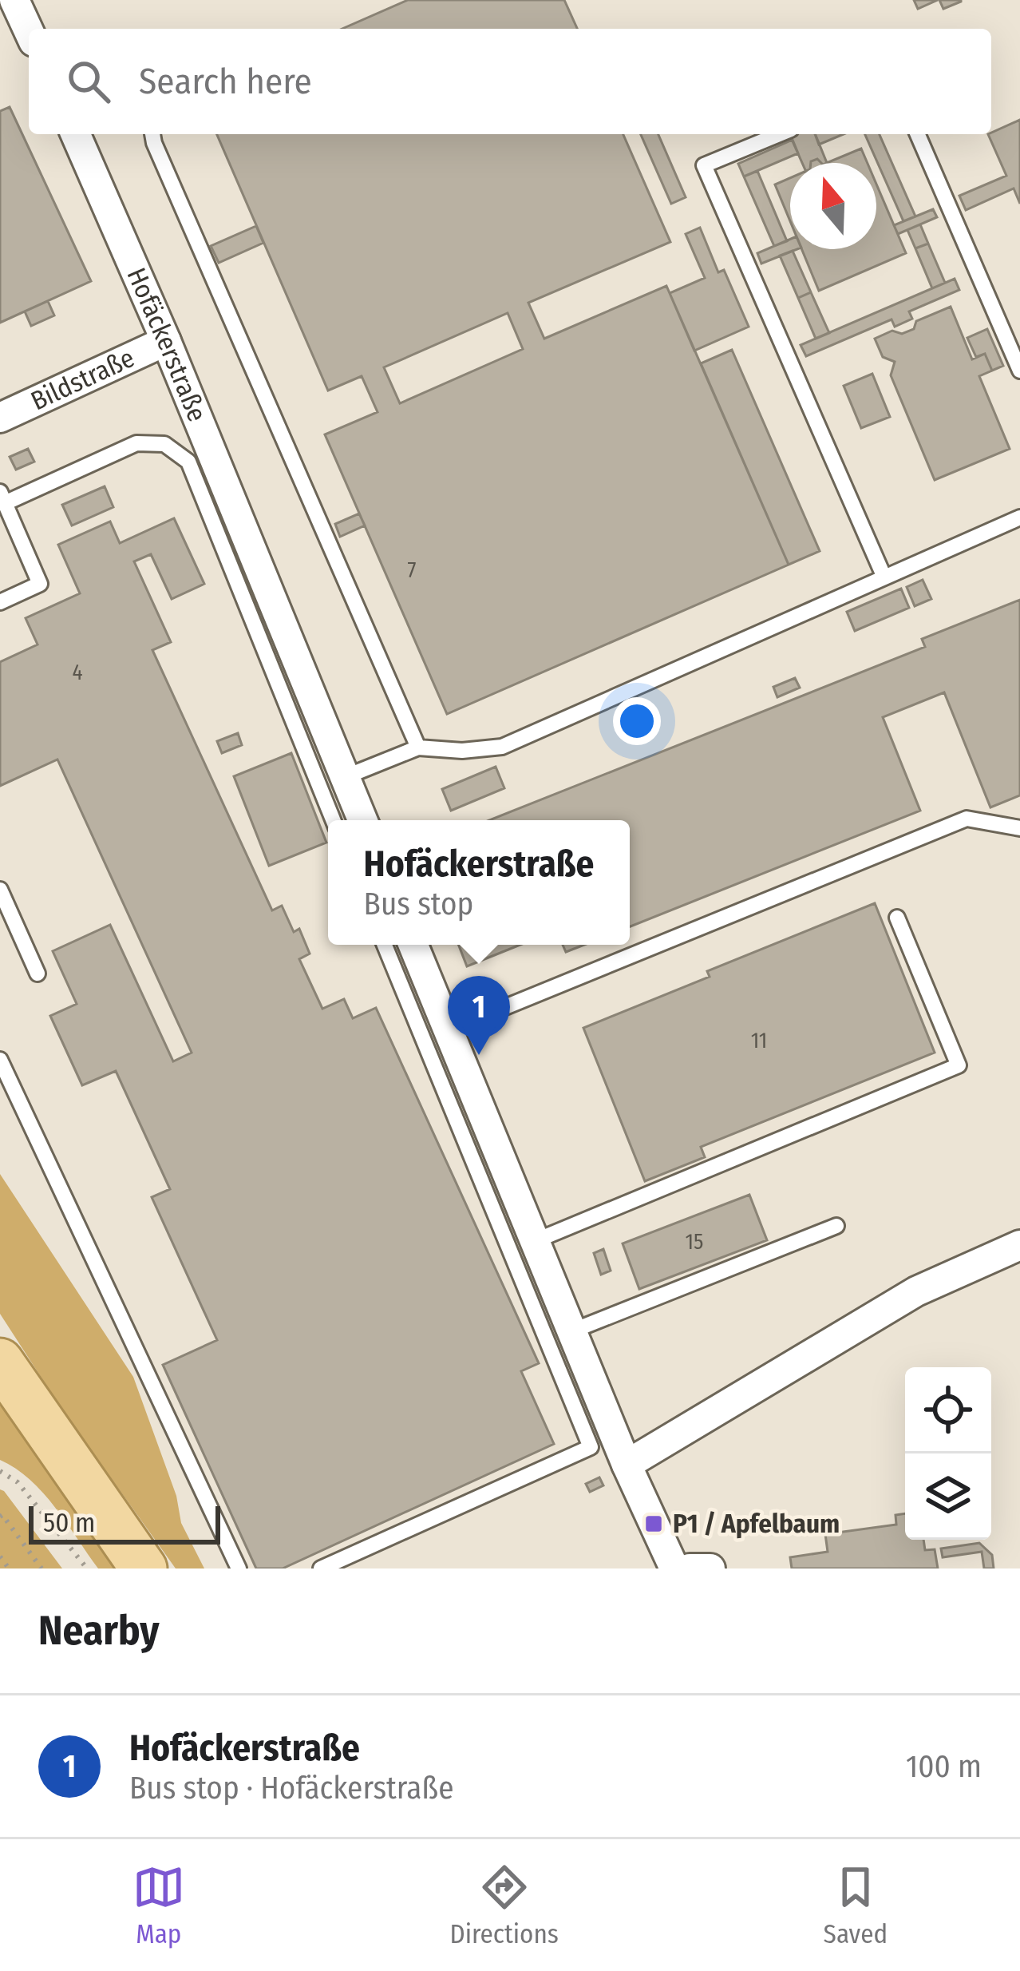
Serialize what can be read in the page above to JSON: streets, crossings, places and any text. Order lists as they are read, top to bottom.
{
  "streets": {
    "street": ["Hofäckerstraße", "Bildstraße"]
  },
  "crossings": [
    ["Hofäckerstraße", "Bildstraße"]
  ],
  "places": {
    "transit": ["P1 / Apfelbaum"]
  },
  "house_numbers": [
    "7",
    "4",
    "11",
    "15"
  ],
  "scale_bar": "50 m",
  "north": "top",
  "page": {
    "search": "Search here",
    "popup": ["Hofäckerstraße", "Bus stop"],
    "pins": "1",
    "scale": "50 m",
    "heading": "Nearby",
    "list": [
      {
        "mark": "1",
        "name": "Hofäckerstraße",
        "note": "Bus stop · Hofäckerstraße",
        "value": "100 m"
      }
    ],
    "nav": ["Map", "Directions", "Saved"]
  }
}
